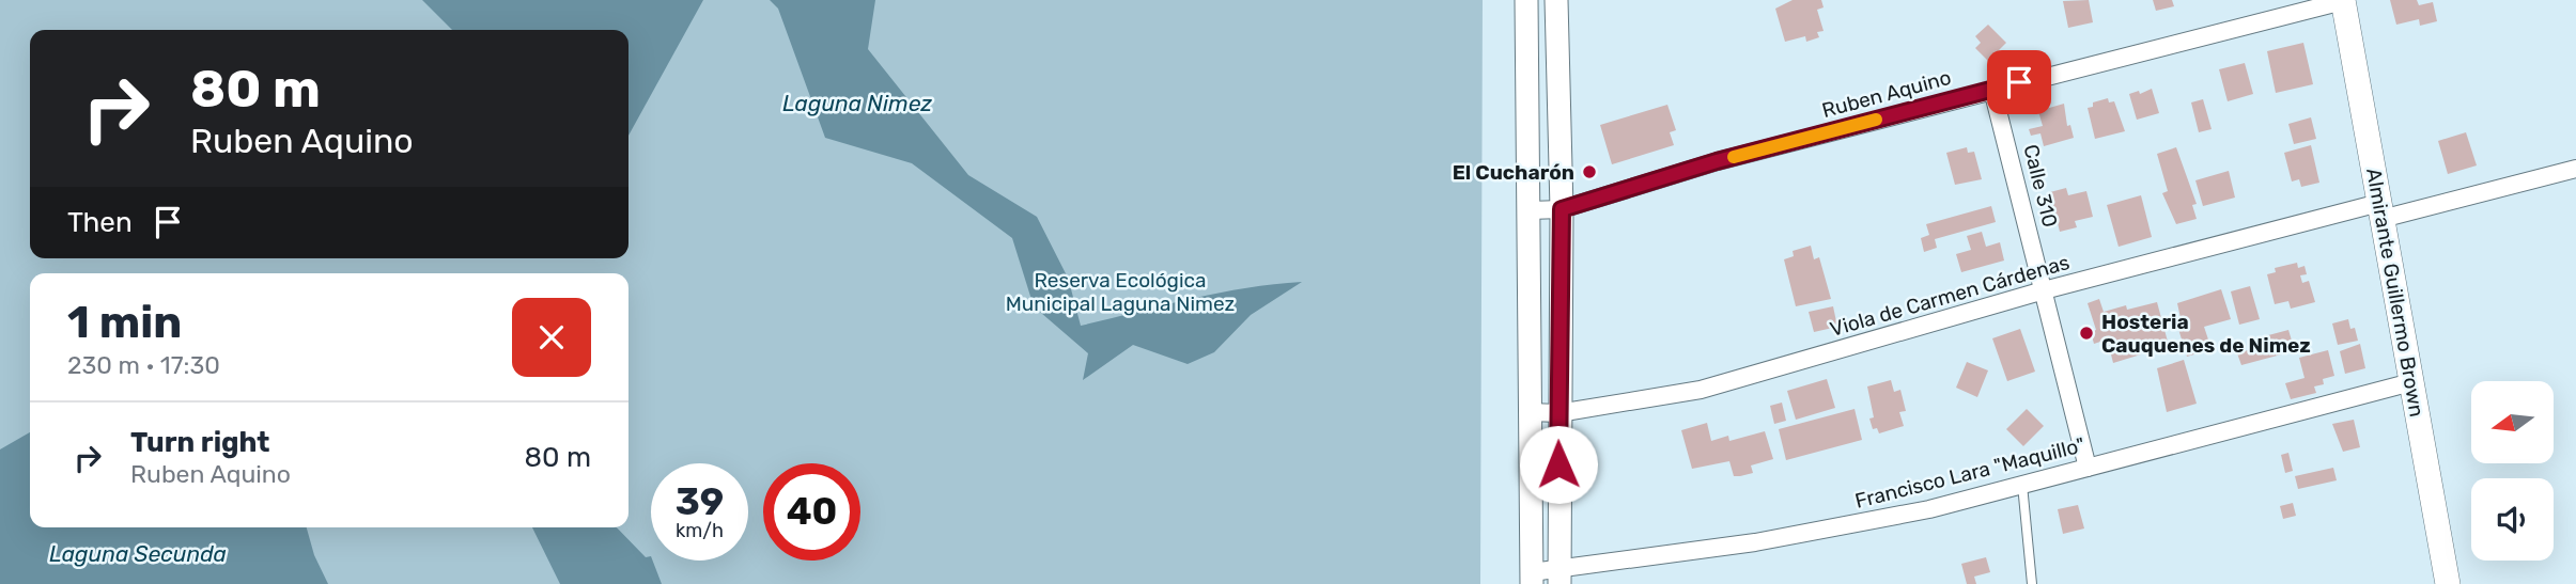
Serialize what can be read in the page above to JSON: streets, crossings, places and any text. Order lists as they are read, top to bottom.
{
  "streets": {
    "main road": ["Almirante Guillermo Brown"],
    "street": [
      "Ruben Aquino",
      "Calle 310",
      "Viola de Carmen Cárdenas",
      "Francisco Lara \"Maquillo\""
    ]
  },
  "crossings": [
    ["Ruben Aquino", "Calle 310"],
    ["Ruben Aquino", "Almirante Guillermo Brown"],
    ["Calle 310", "Viola de Carmen Cárdenas"],
    ["Calle 310", "Francisco Lara \"Maquillo\""],
    ["Almirante Guillermo Brown", "Viola de Carmen Cárdenas"],
    ["Almirante Guillermo Brown", "Francisco Lara \"Maquillo\""]
  ],
  "water": ["Laguna Nimez", "Laguna Secunda"],
  "parks": ["Reserva Ecológica Municipal Laguna Nimez"],
  "places": ["El Cucharón", "Hosteria Cauquenes de Nimez"],
  "north": "left",
  "page": {
    "turn": ["80 m", "Ruben Aquino"],
    "then": "Then",
    "heading": ["1 min", "230 m · 17:30"],
    "list": [
      {
        "name": "Turn right",
        "note": "Ruben Aquino",
        "value": "80 m"
      }
    ],
    "speed": "39 km/h",
    "limit": "40"
  }
}
